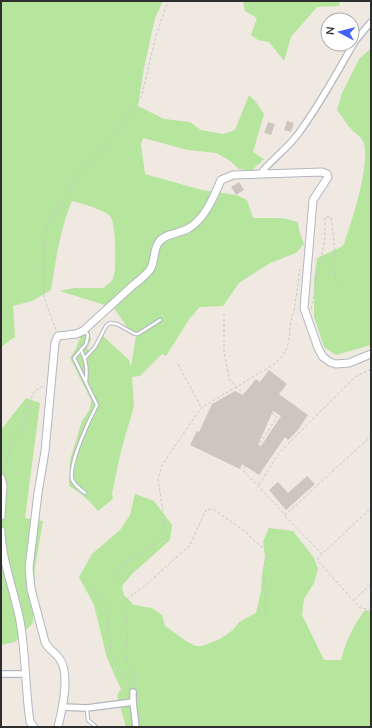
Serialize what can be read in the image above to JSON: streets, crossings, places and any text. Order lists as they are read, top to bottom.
{
  "north": "left"
}
